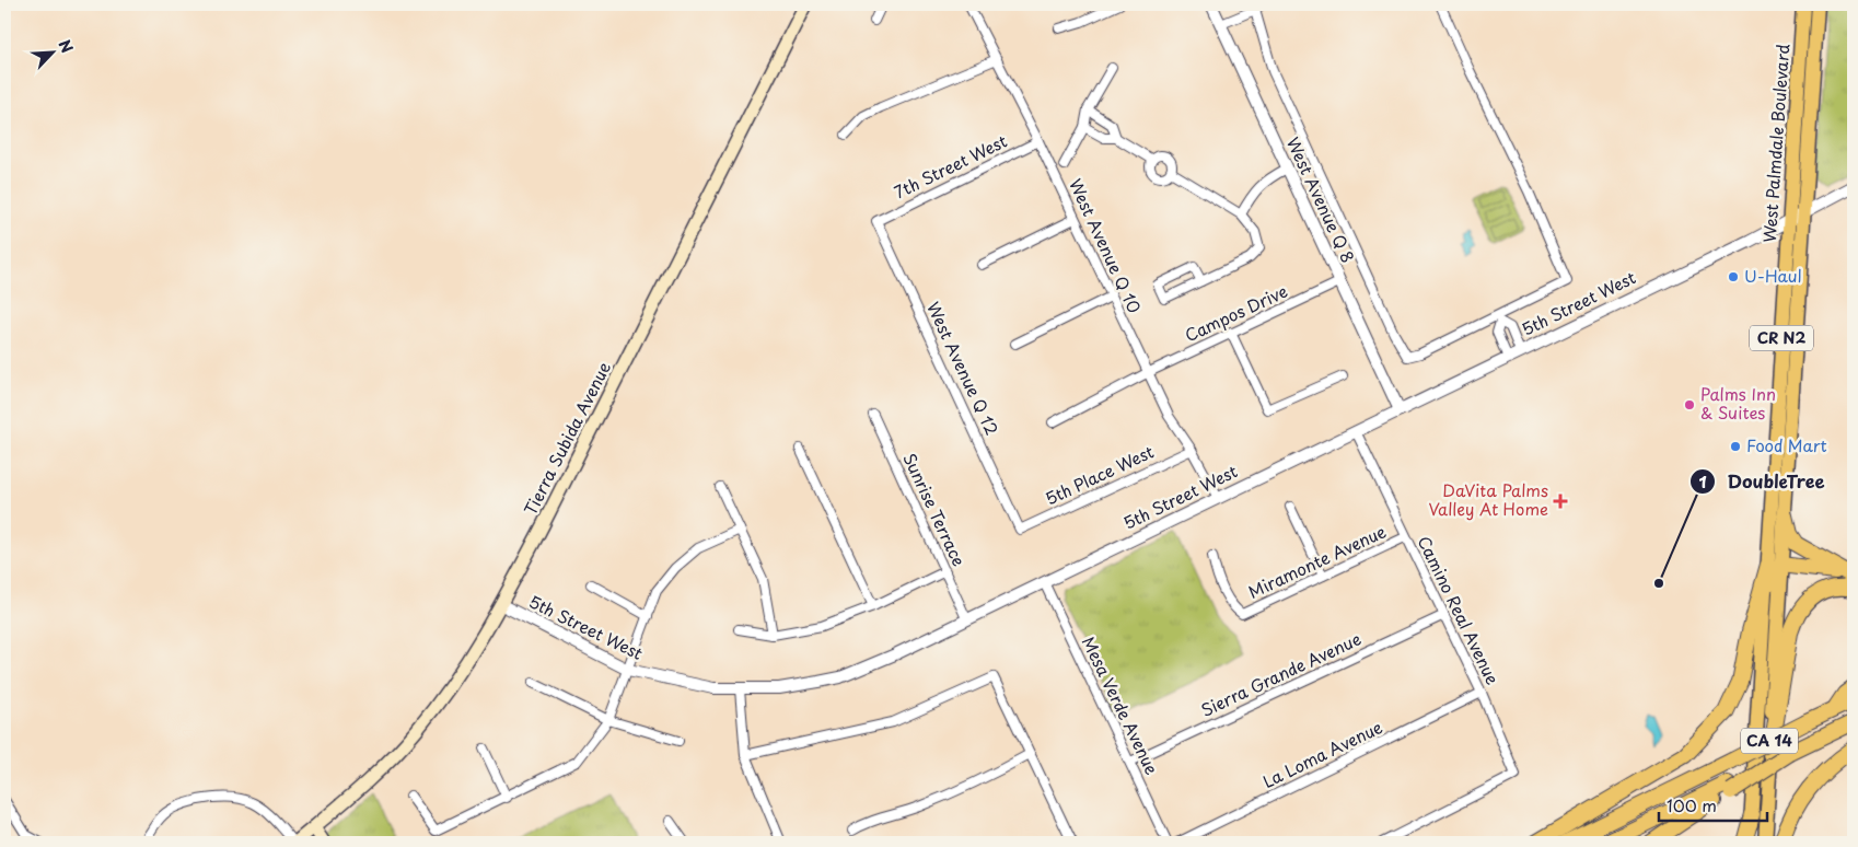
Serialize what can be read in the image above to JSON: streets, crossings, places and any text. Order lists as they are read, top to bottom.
{
  "streets": {
    "highway": ["CA 14"],
    "main road": ["West Palmdale Boulevard", "CR N2", "Tierra Subida Avenue"],
    "street": [
      "7th Street West",
      "West Avenue Q 8",
      "West Avenue Q 10",
      "5th Street West",
      "Campos Drive",
      "West Avenue Q 12",
      "5th Place West",
      "Sunrise Terrace",
      "Miramonte Avenue",
      "Camino Real Avenue",
      "Sierra Grande Avenue",
      "Mesa Verde Avenue",
      "La Loma Avenue"
    ]
  },
  "crossings": [
    ["West Palmdale Boulevard", "5th Street West"],
    ["West Palmdale Boulevard", "CR N2"],
    ["7th Street West", "West Avenue Q 10"],
    ["7th Street West", "West Avenue Q 12"],
    ["West Avenue Q 8", "5th Street West"],
    ["West Avenue Q 8", "Campos Drive"],
    ["West Avenue Q 10", "5th Street West"],
    ["West Avenue Q 10", "Campos Drive"],
    ["West Avenue Q 10", "5th Place West"],
    ["5th Street West", "Tierra Subida Avenue"],
    ["5th Street West", "Sunrise Terrace"],
    ["5th Street West", "Camino Real Avenue"],
    ["5th Street West", "Mesa Verde Avenue"],
    ["West Avenue Q 12", "5th Place West"],
    ["Miramonte Avenue", "Camino Real Avenue"],
    ["Camino Real Avenue", "Sierra Grande Avenue"],
    ["Camino Real Avenue", "La Loma Avenue"],
    ["Sierra Grande Avenue", "Mesa Verde Avenue"]
  ],
  "places": {
    "other": [
      "U-Haul",
      "Palms Inn & Suites",
      "Food Mart",
      "DoubleTree"
    ],
    "health": ["DaVita Palms Valley At Home"]
  },
  "scale_bar": "100 m",
  "north": "top right"
}
